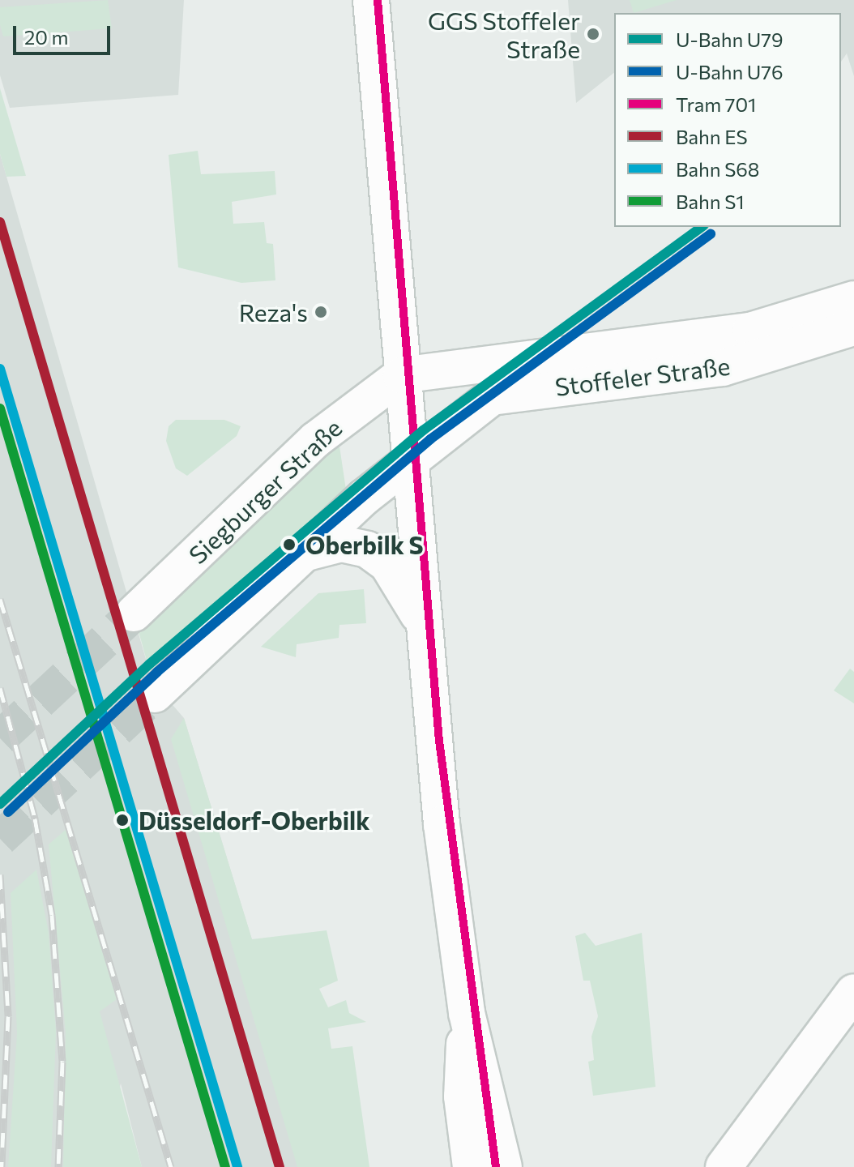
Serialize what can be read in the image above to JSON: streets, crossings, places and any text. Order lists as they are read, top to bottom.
{
  "streets": {
    "main road": ["Stoffeler Straße", "Siegburger Straße"]
  },
  "crossings": [
    ["Stoffeler Straße", "Siegburger Straße"]
  ],
  "places": [
    "GGS Stoffeler Straße",
    "Reza's",
    "Oberbilk S",
    "Düsseldorf-Oberbilk"
  ],
  "lines": [
    "tram line 701",
    "rail line ES",
    "metro line U79",
    "metro line U76",
    "rail line S68",
    "rail line S1"
  ],
  "legend": [
    "U-Bahn U79",
    "U-Bahn U76",
    "Tram 701",
    "Bahn ES",
    "Bahn S68",
    "Bahn S1"
  ],
  "scale_bar": "20 m"
}
